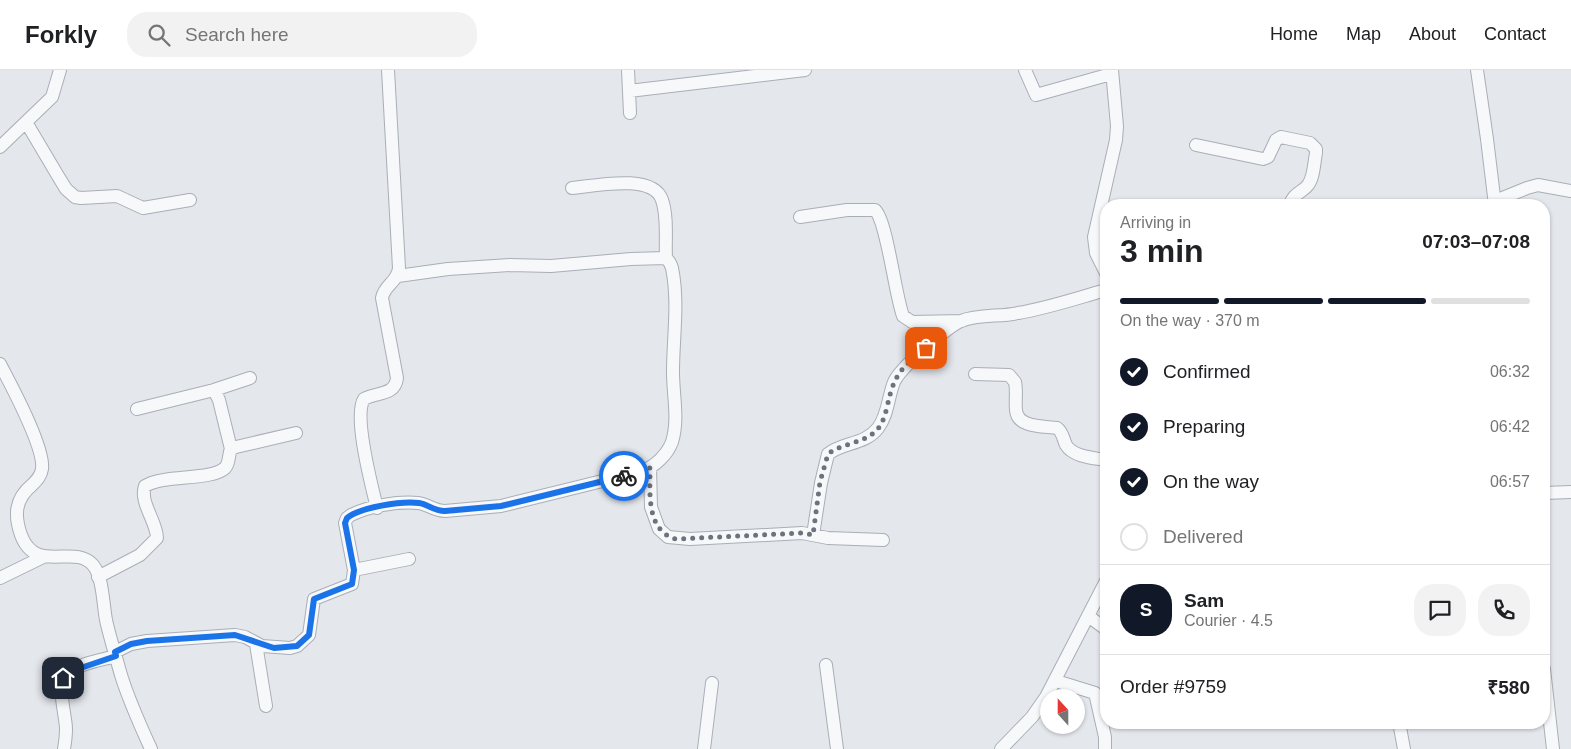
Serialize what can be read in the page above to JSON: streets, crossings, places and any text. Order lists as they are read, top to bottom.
{
  "north": "top",
  "page": {
    "header": "Forkly",
    "search": "Search here",
    "nav": [
      "Home",
      "Map",
      "About",
      "Contact"
    ],
    "heading": ["3 min", "Arriving in", "07:03–07:08"],
    "panel": [
      "Sam",
      "Courier · 4.5",
      "Order #9759",
      "₹580"
    ],
    "bar": "On the way · 370 m",
    "list": [
      ["Confirmed", "06:32"],
      ["Preparing", "06:42"],
      ["On the way", "06:57"],
      "Delivered"
    ],
    "round": "S"
  }
}
